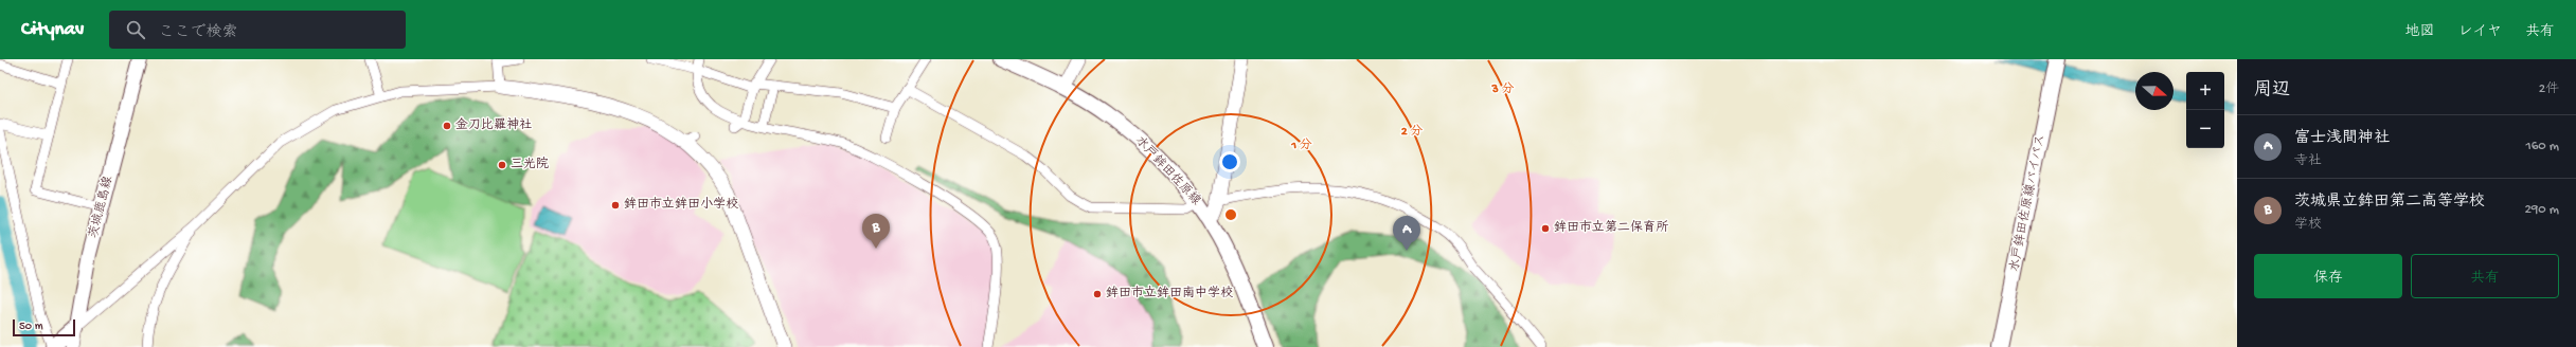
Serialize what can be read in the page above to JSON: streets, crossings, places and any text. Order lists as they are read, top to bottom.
{
  "streets": {
    "main road": ["水戸鉾田佐原線", "水戸鉾田佐原線バイパス", "茨城鹿島線"]
  },
  "places": [
    "金刀比羅神社",
    "三光院",
    "鉾田市立鉾田小学校",
    "鉾田市立第二保育所",
    "鉾田市立鉾田南中学校"
  ],
  "scale_bar": "50 m",
  "north": "right",
  "page": {
    "header": "Citynav",
    "search": "ここで検索",
    "nav": ["地図", "レイヤ", "共有"],
    "heading": ["周辺", "2件"],
    "map_buttons": ["+", "−"],
    "list": [
      {
        "mark": "A",
        "name": "富士浅間神社",
        "note": "寺社",
        "value": "160 m"
      },
      {
        "mark": "B",
        "name": "茨城県立鉾田第二高等学校",
        "note": "学校",
        "value": "290 m"
      }
    ],
    "pins": ["B", "A"],
    "buttons": ["保存", "共有"],
    "scale": "50 m"
  },
  "rings": ["3 分", "2 分", "1 分"]
}
